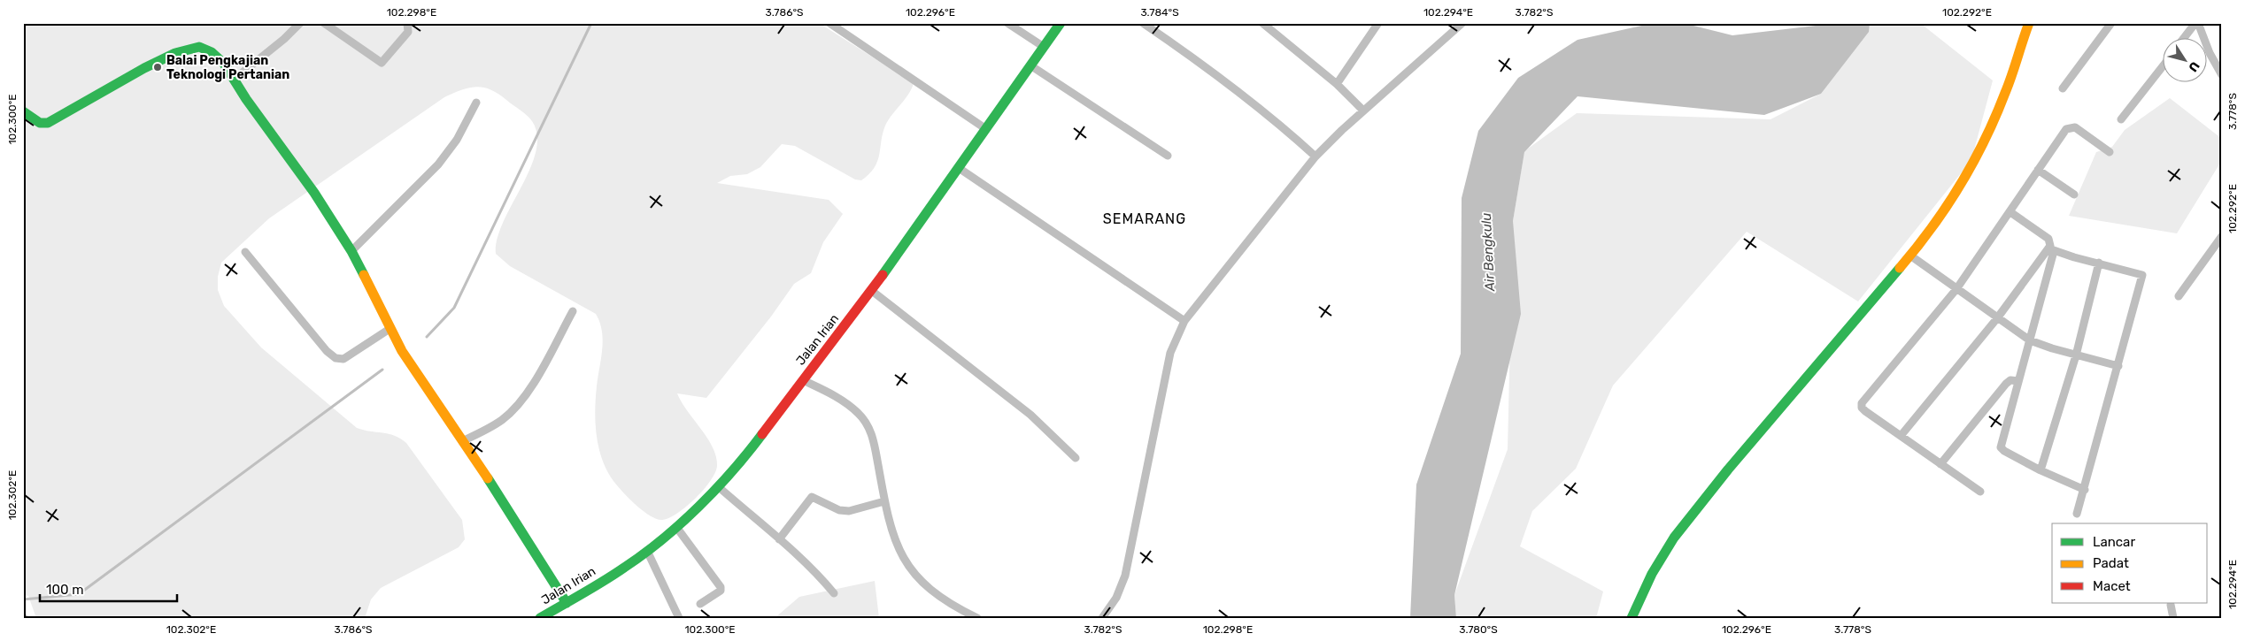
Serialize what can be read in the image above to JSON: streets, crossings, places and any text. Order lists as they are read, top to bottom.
{
  "streets": {
    "street": ["Jalan Irian"]
  },
  "districts": ["SEMARANG"],
  "water": ["Air Bengkulu"],
  "places": ["Balai Pengkajian Teknologi Pertanian"],
  "legend": ["Lancar", "Padat", "Macet"],
  "scale_bar": "100 m",
  "north": "bottom right",
  "coordinates": [
    "102.298°E",
    "3.786°S",
    "102.296°E",
    "3.784°S",
    "102.294°E",
    "3.782°S",
    "102.292°E",
    "3.778°S",
    "102.300°E",
    "102.302°E",
    "3.780°S"
  ]
}
